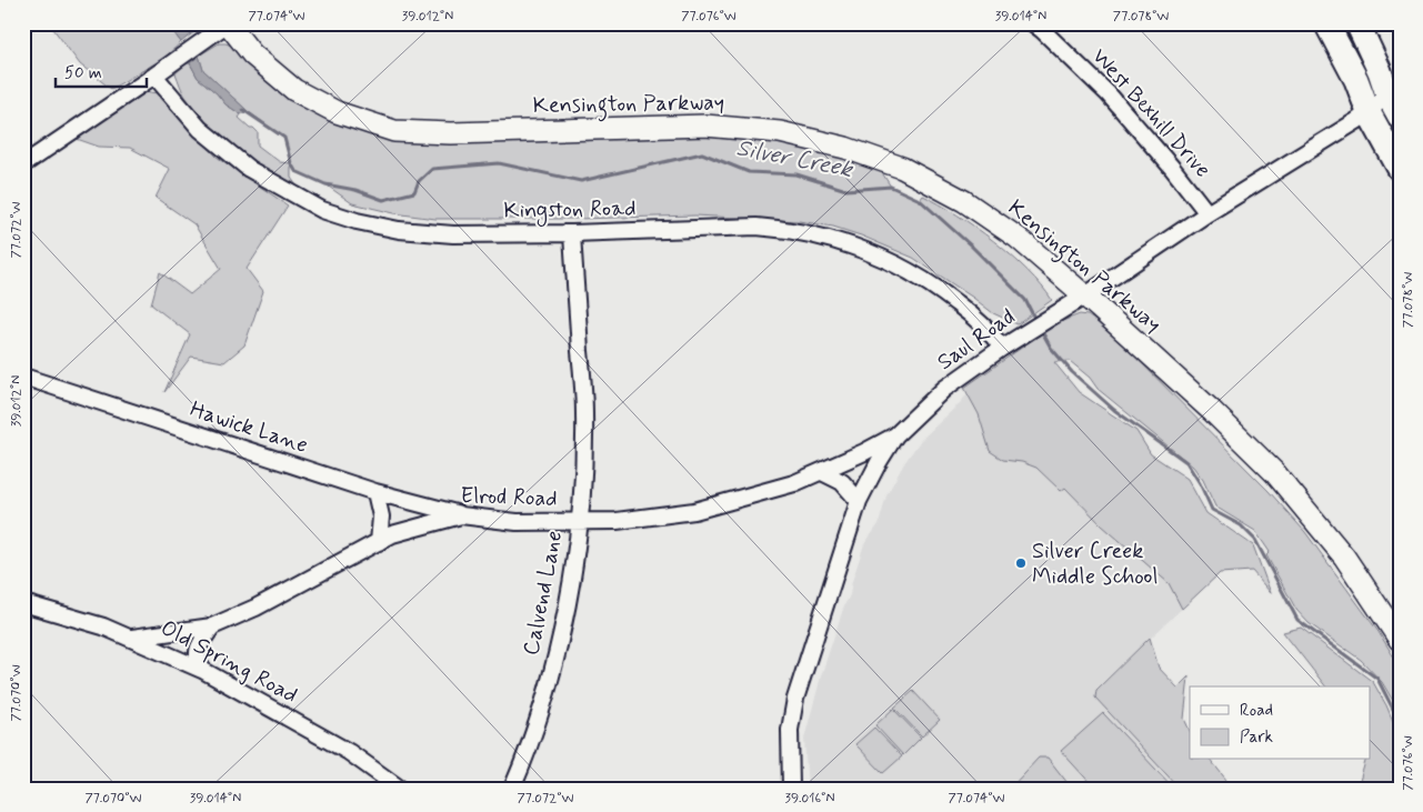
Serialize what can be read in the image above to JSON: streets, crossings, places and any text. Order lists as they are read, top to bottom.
{
  "streets": {
    "street": [
      "Kensington Parkway",
      "West Bexhill Drive",
      "Kingston Road",
      "Saul Road",
      "Hawick Lane",
      "Elrod Road",
      "Calvend Lane",
      "Old Spring Road"
    ]
  },
  "crossings": [
    ["Kensington Parkway", "Saul Road"],
    ["West Bexhill Drive", "Saul Road"],
    ["Kingston Road", "Saul Road"],
    ["Kingston Road", "Calvend Lane"],
    ["Saul Road", "Elrod Road"],
    ["Hawick Lane", "Elrod Road"],
    ["Elrod Road", "Calvend Lane"],
    ["Elrod Road", "Old Spring Road"]
  ],
  "water": ["Silver Creek"],
  "places": ["Silver Creek Middle School"],
  "legend": ["Road", "Park"],
  "scale_bar": "50 m",
  "coordinates": [
    "77.074°W",
    "39.012°N",
    "77.076°W",
    "39.014°N",
    "77.078°W",
    "77.072°W",
    "77.070°W",
    "39.016°N"
  ]
}
